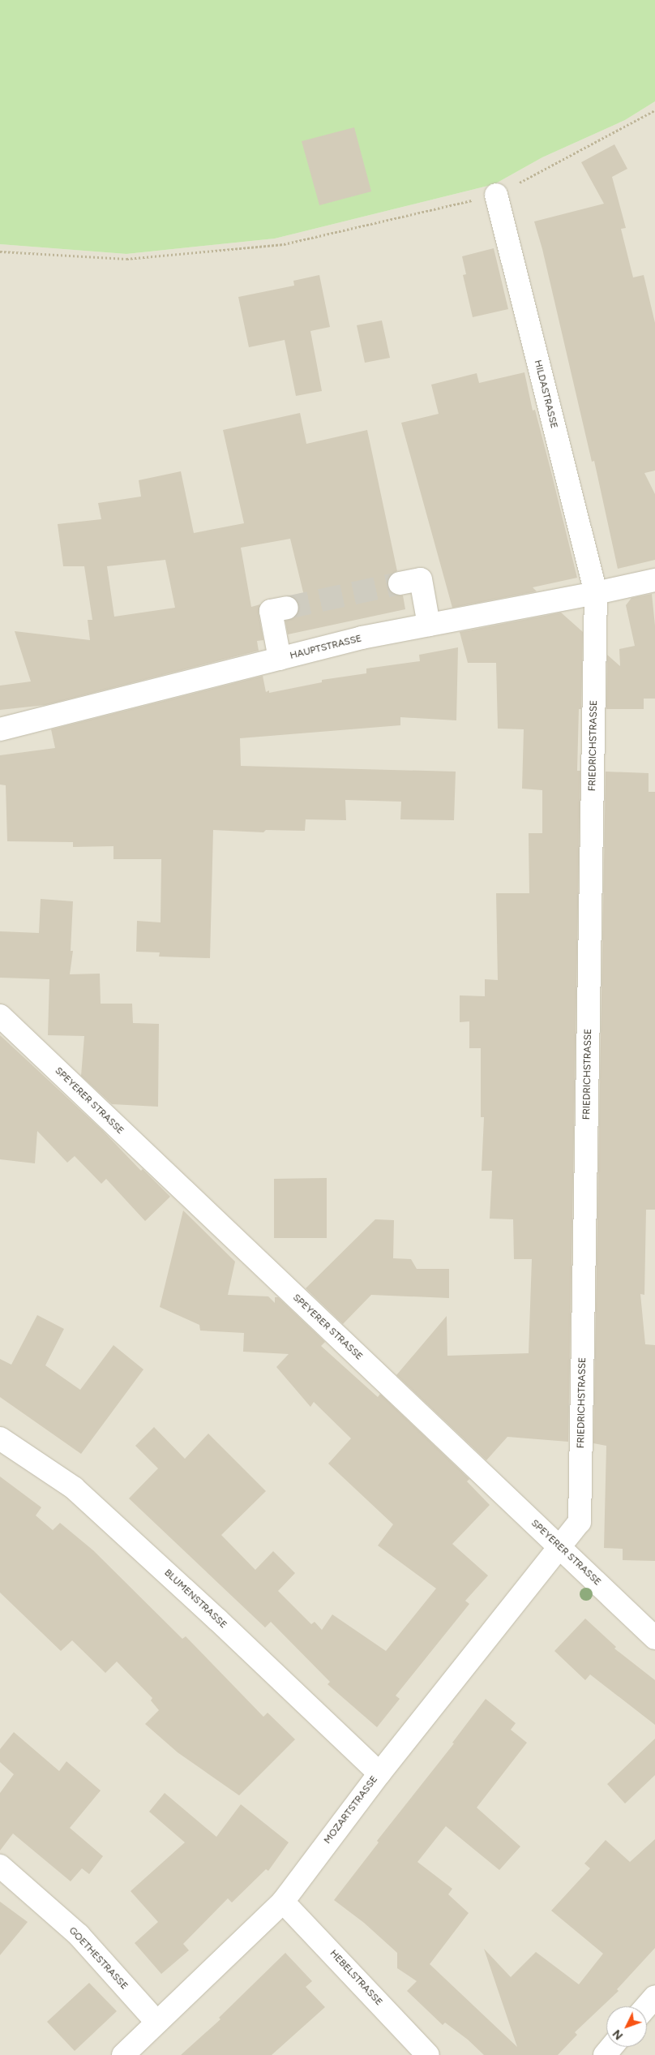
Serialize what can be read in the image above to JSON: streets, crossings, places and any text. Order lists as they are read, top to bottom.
{
  "streets": {
    "street": [
      "HILDASTRASSE",
      "HAUPTSTRASSE",
      "FRIEDRICHSTRASSE",
      "SPEYERER STRASSE",
      "BLUMENSTRASSE",
      "MOZARTSTRASSE",
      "GOETHESTRASSE",
      "HEBELSTRASSE"
    ]
  },
  "crossings": [
    ["HILDASTRASSE", "HAUPTSTRASSE"],
    ["HILDASTRASSE", "FRIEDRICHSTRASSE"],
    ["HAUPTSTRASSE", "FRIEDRICHSTRASSE"],
    ["FRIEDRICHSTRASSE", "SPEYERER STRASSE"],
    ["FRIEDRICHSTRASSE", "MOZARTSTRASSE"],
    ["SPEYERER STRASSE", "MOZARTSTRASSE"],
    ["BLUMENSTRASSE", "MOZARTSTRASSE"],
    ["MOZARTSTRASSE", "GOETHESTRASSE"],
    ["MOZARTSTRASSE", "HEBELSTRASSE"]
  ],
  "north": "bottom left"
}
